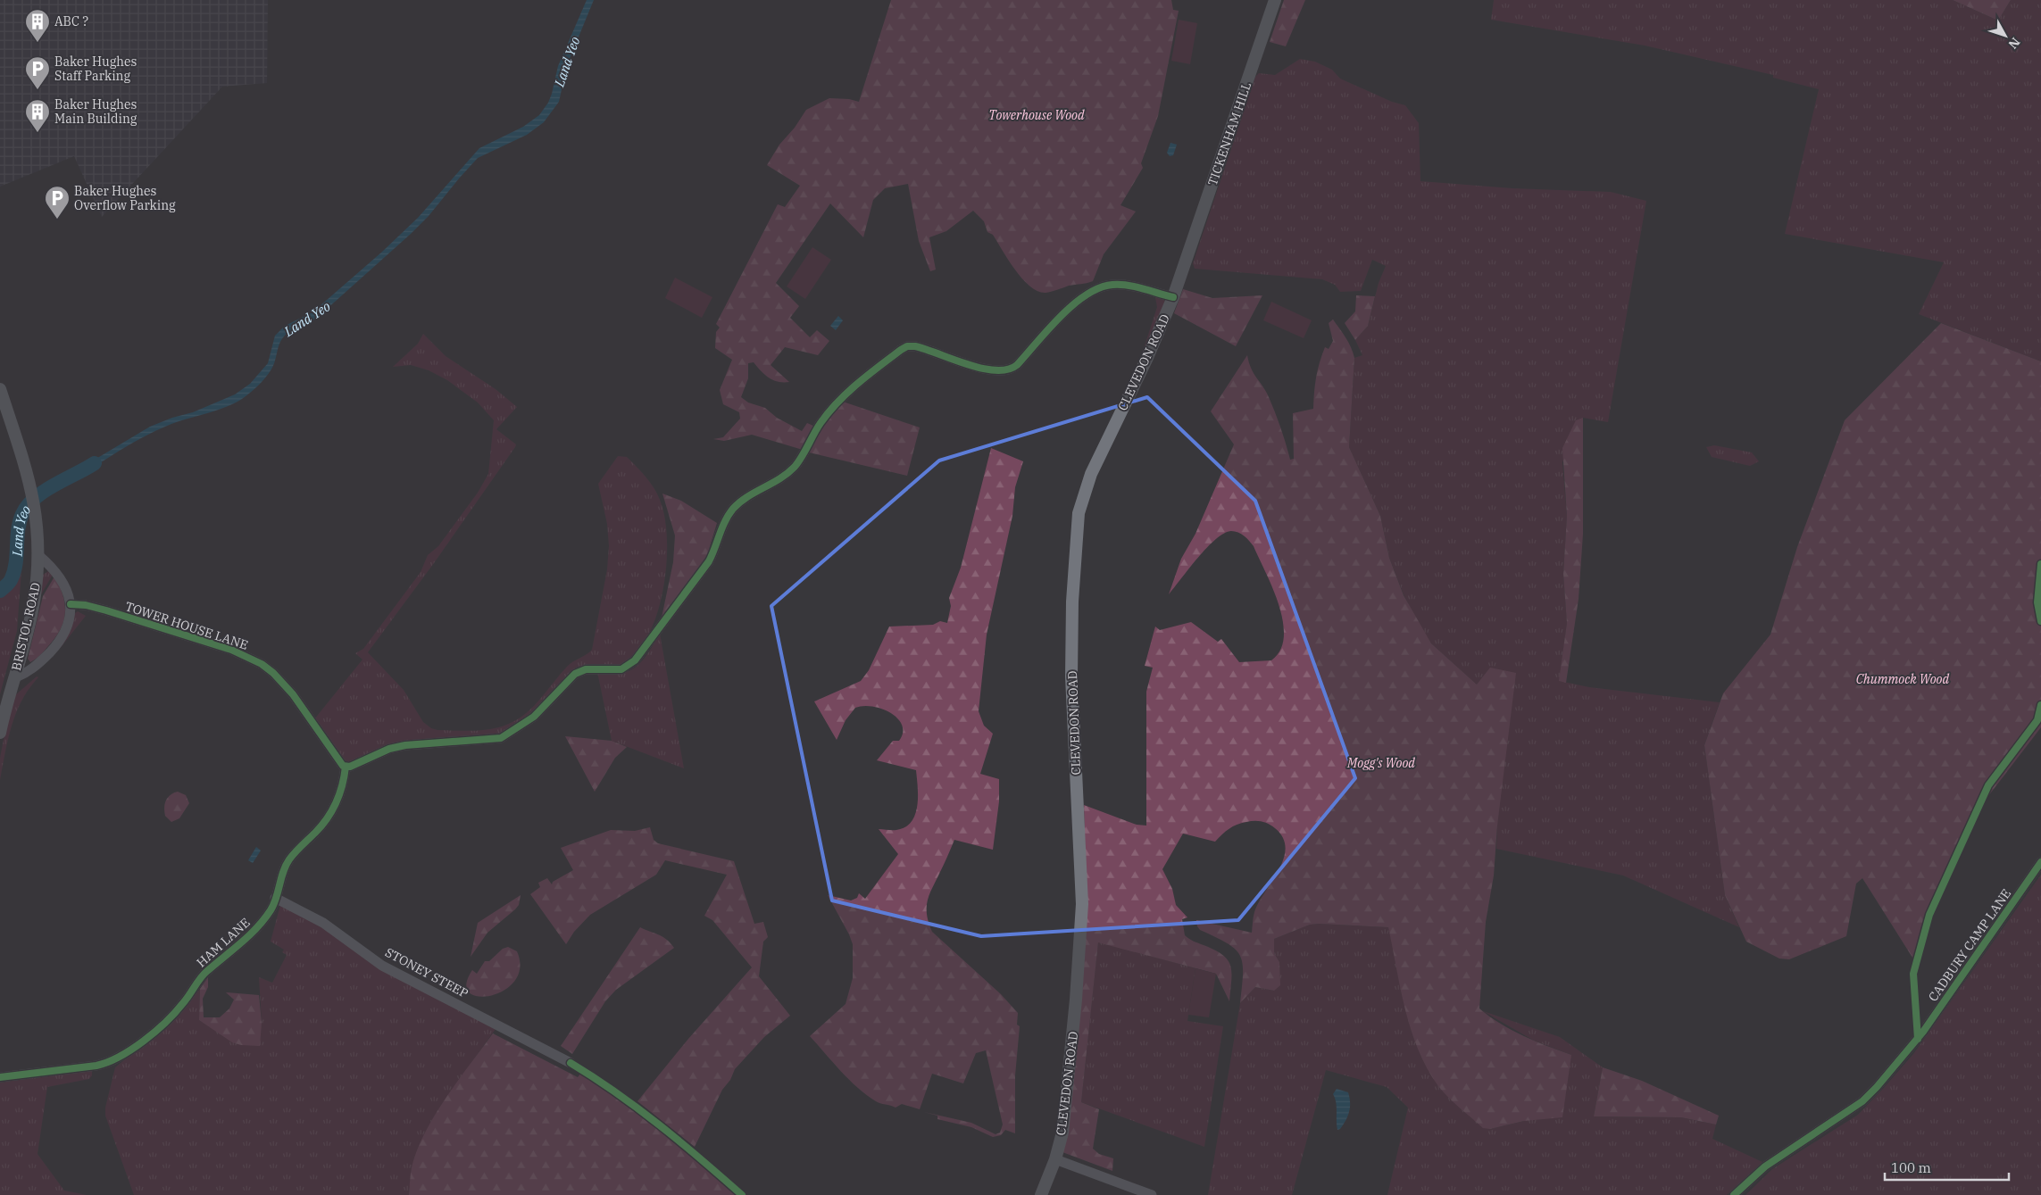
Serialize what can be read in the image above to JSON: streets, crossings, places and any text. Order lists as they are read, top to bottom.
{
  "streets": {
    "main road": ["TICKENHAM HILL", "CLEVEDON ROAD", "BRISTOL ROAD"],
    "street": [
      "TOWER HOUSE LANE",
      "HAM LANE",
      "CADBURY CAMP LANE",
      "STONEY STEEP"
    ]
  },
  "crossings": [
    ["TICKENHAM HILL", "CLEVEDON ROAD"],
    ["TOWER HOUSE LANE", "HAM LANE"],
    ["HAM LANE", "STONEY STEEP"]
  ],
  "water": ["Land Yeo"],
  "parks": ["Towerhouse Wood", "Chummock Wood", "Mogg's Wood"],
  "places": {
    "building": ["ABC ?", "Baker Hughes Main Building"],
    "parking": ["Baker Hughes Staff Parking", "Baker Hughes Overflow Parking"]
  },
  "scale_bar": "100 m",
  "north": "bottom right"
}
